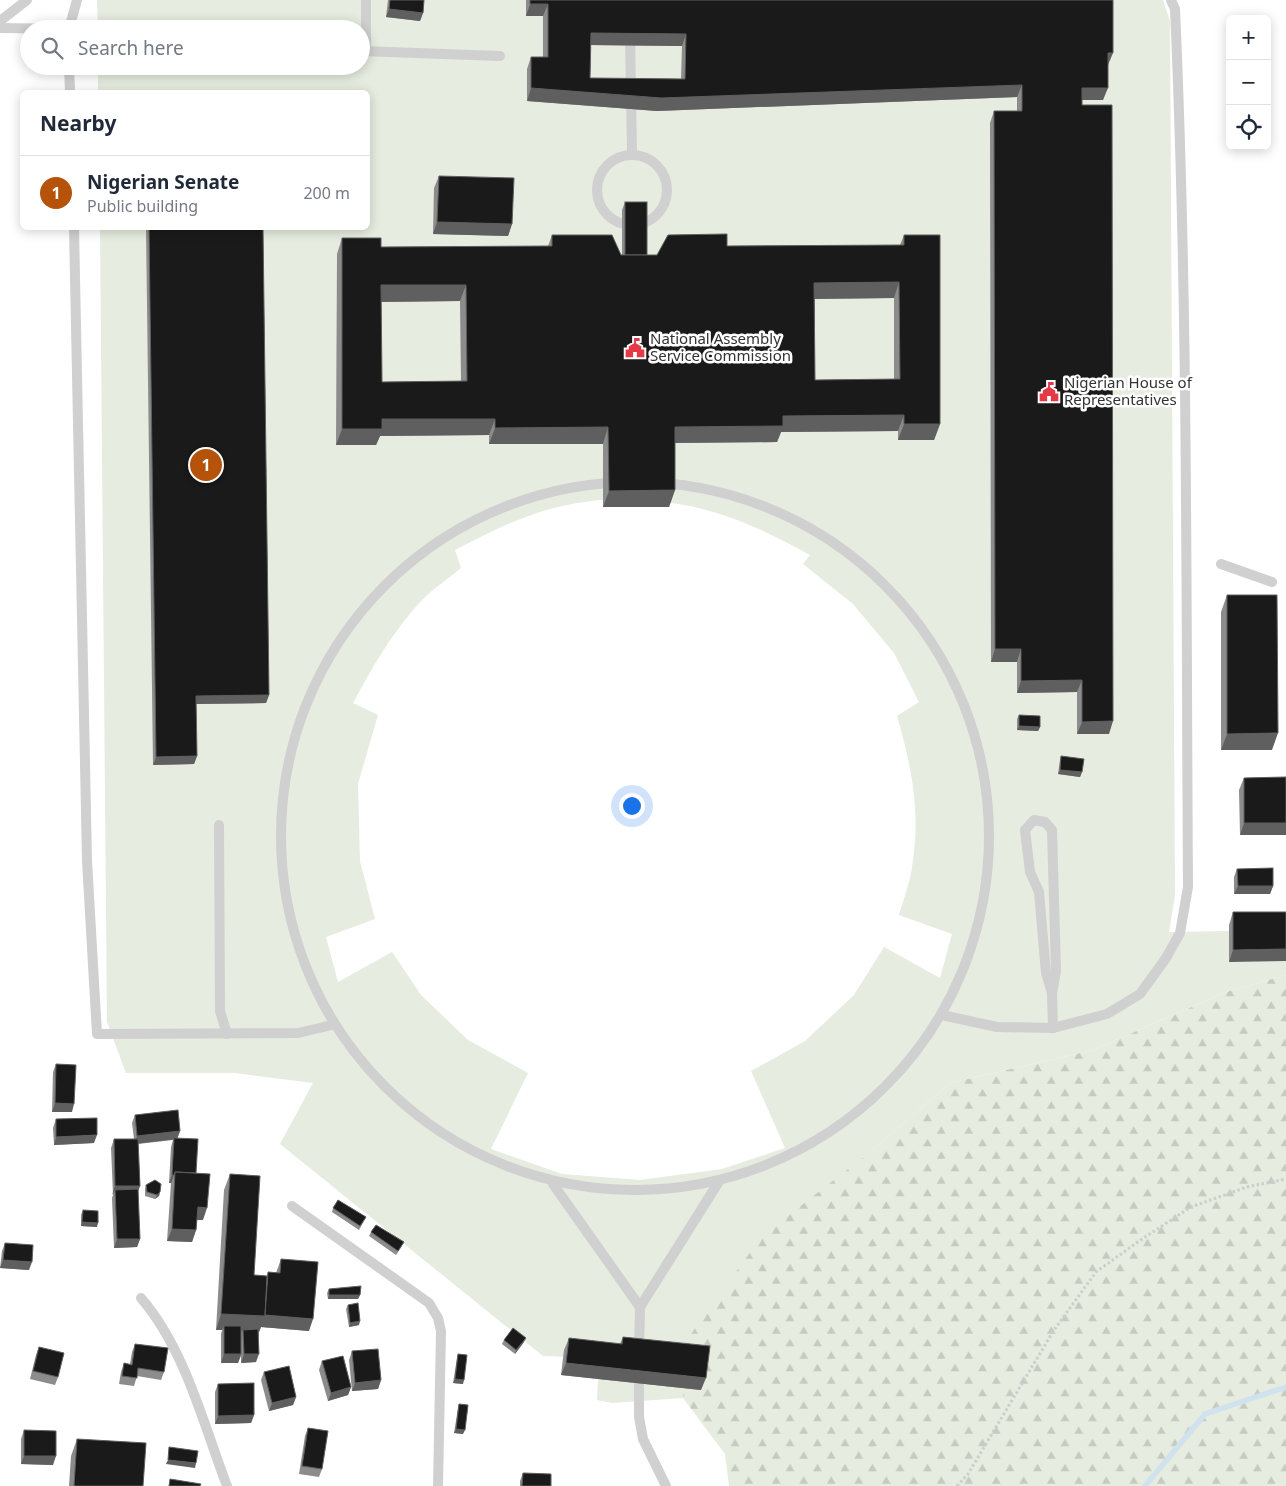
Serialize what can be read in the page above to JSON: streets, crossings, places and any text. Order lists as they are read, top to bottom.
{
  "places": {
    "public building": ["National Assembly Service Commission", "Nigerian House of Representatives"]
  },
  "page": {
    "map_buttons": ["+", "−"],
    "search": "Search here",
    "heading": "Nearby",
    "list": [
      {
        "mark": "1",
        "name": "Nigerian Senate",
        "note": "Public building",
        "value": "200 m"
      }
    ],
    "pins": "1"
  }
}
